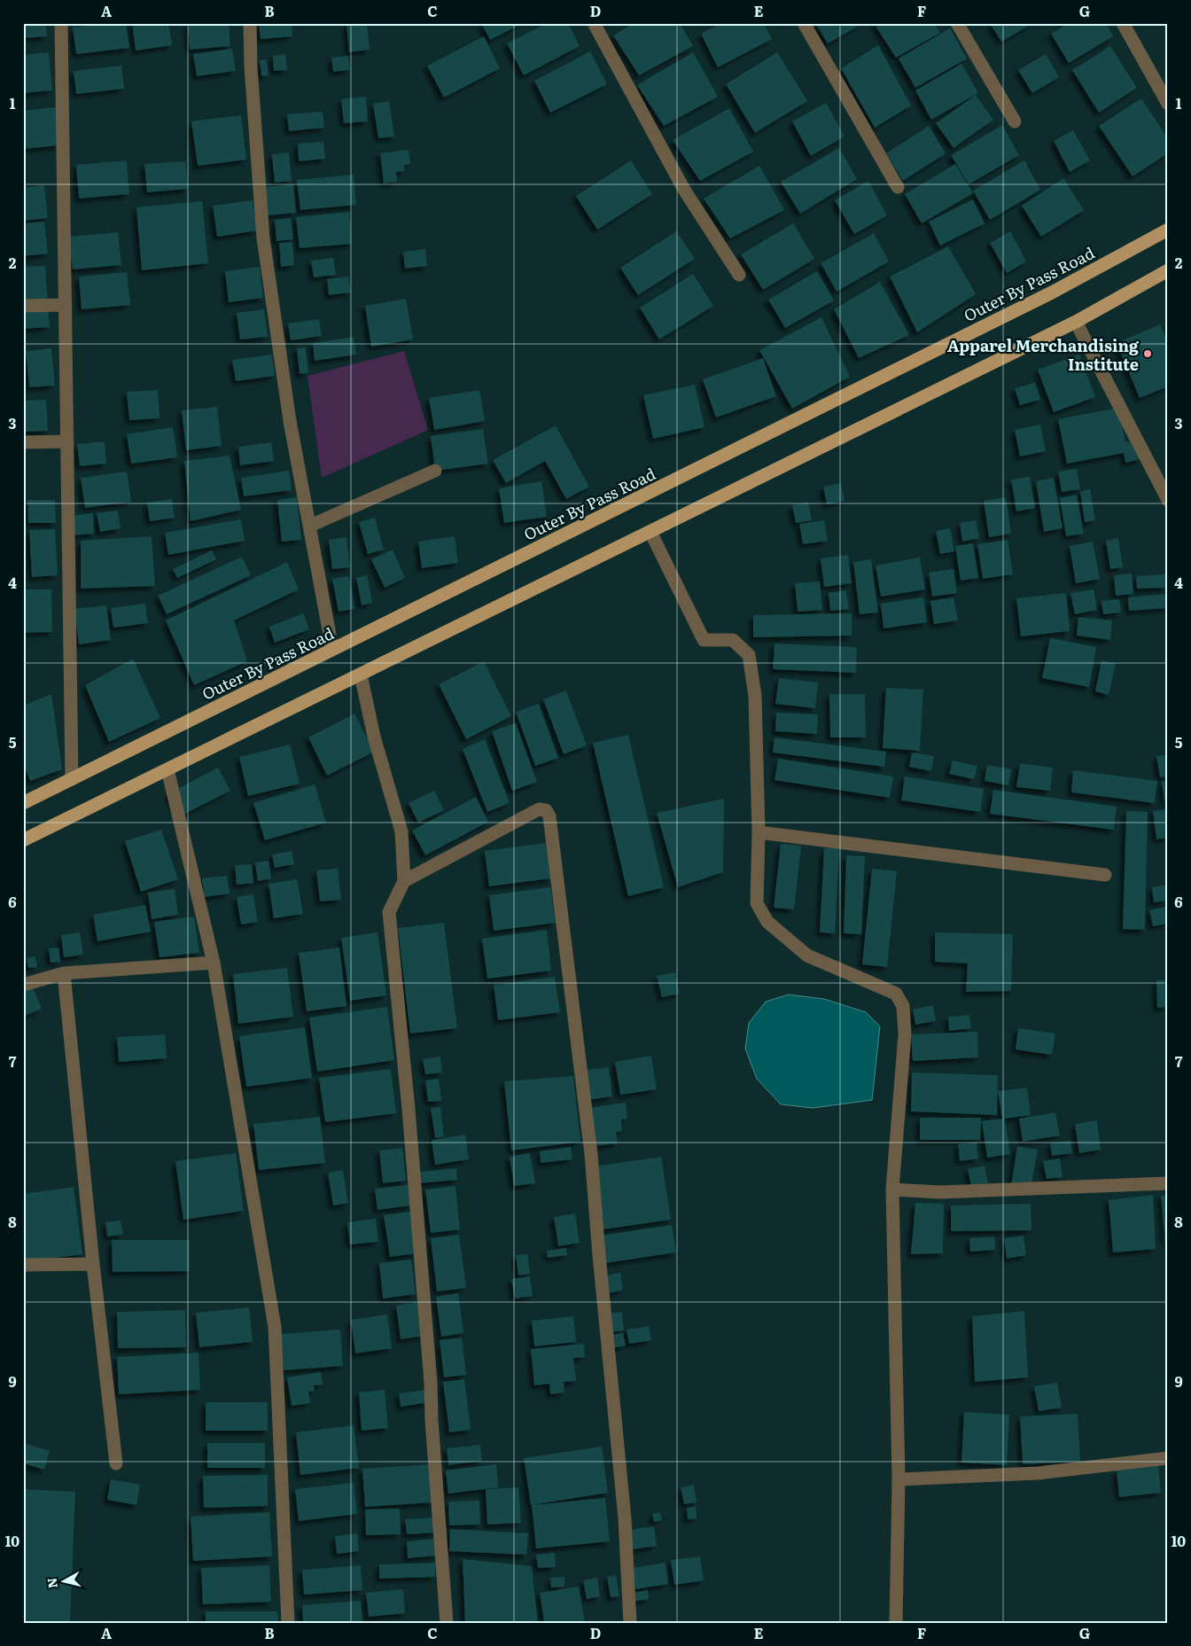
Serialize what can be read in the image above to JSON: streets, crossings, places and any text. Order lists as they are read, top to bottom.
{
  "streets": {
    "main road": ["Outer By Pass Road"]
  },
  "places": ["Apparel Merchandising Institute"],
  "north": "left",
  "grid": {
    "columns": [
      "A",
      "B",
      "C",
      "D",
      "E",
      "F",
      "G"
    ],
    "rows": [
      "1",
      "2",
      "3",
      "4",
      "5",
      "6",
      "7",
      "8",
      "9",
      "10"
    ]
  }
}
